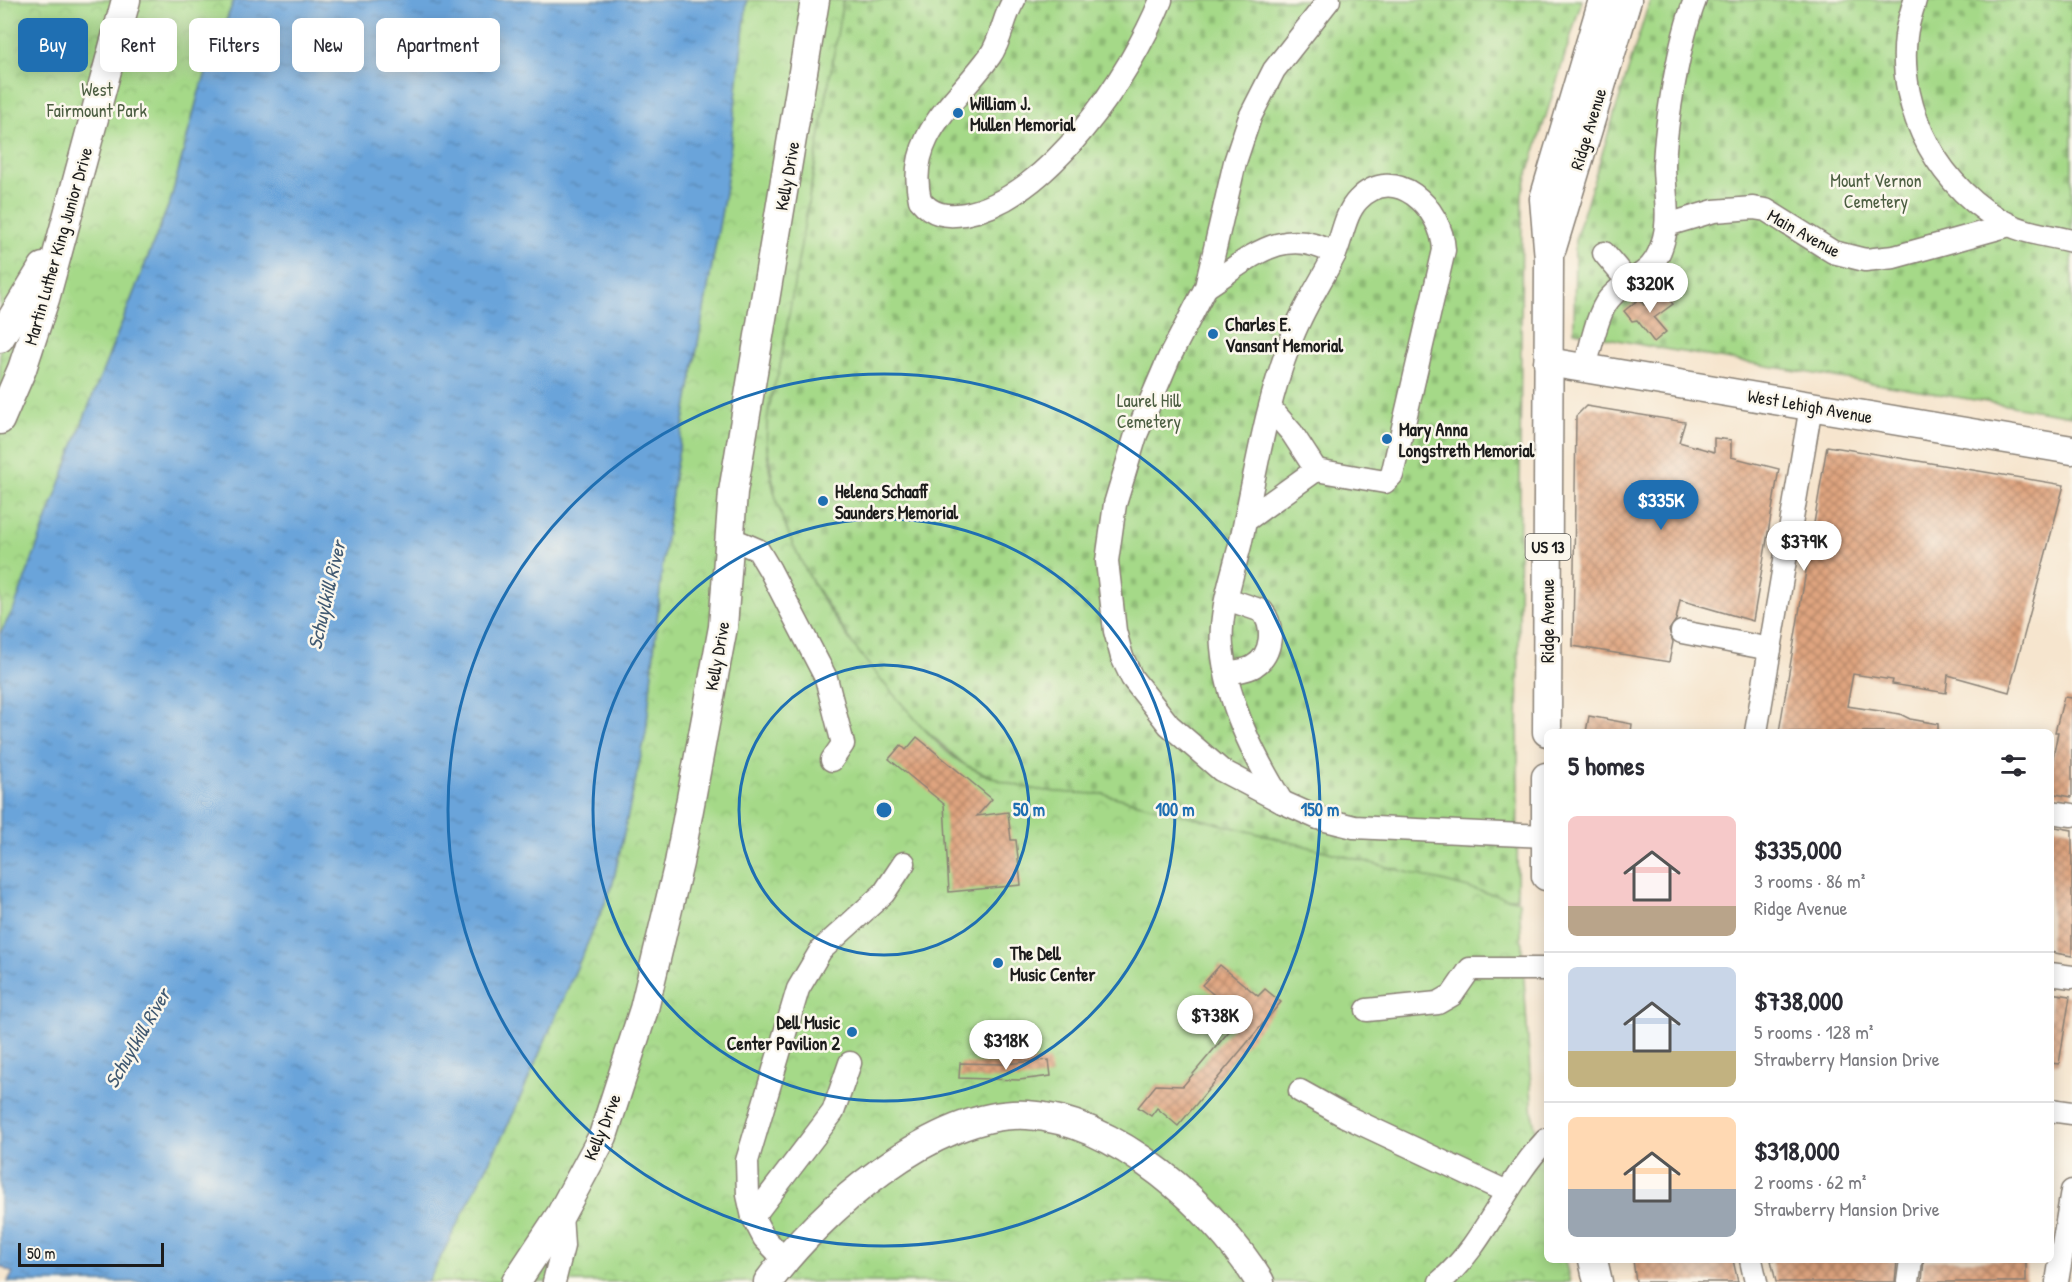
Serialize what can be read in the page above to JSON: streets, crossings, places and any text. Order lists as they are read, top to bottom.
{
  "streets": {
    "main road": [
      "Ridge Avenue",
      "Kelly Drive",
      "Martin Luther King Junior Drive",
      "West Lehigh Avenue",
      "US 13"
    ],
    "street": ["Main Avenue"]
  },
  "crossings": [
    ["Ridge Avenue", "West Lehigh Avenue"]
  ],
  "water": ["Schuylkill River"],
  "parks": ["West Fairmount Park", "Mount Vernon Cemetery", "Laurel Hill Cemetery"],
  "places": [
    "William J. Mullen Memorial",
    "Charles E. Vansant Memorial",
    "Mary Anna Longstreth Memorial",
    "Helena Schaaff Saunders Memorial",
    "The Dell Music Center",
    "Dell Music Center Pavilion 2"
  ],
  "scale_bar": "50 m",
  "page": {
    "chip": [
      "Buy",
      "Rent",
      "Filters",
      "New",
      "Apartment"
    ],
    "price": [
      "$320K",
      "$335K",
      "$379K",
      "$738K",
      "$318K"
    ],
    "heading": "5 homes",
    "list": [
      {
        "name": "$335,000",
        "note": "3 rooms · 86 m² · Ridge Avenue"
      },
      {
        "name": "$738,000",
        "note": "5 rooms · 128 m² · Strawberry Mansion Drive"
      },
      {
        "name": "$318,000",
        "note": "2 rooms · 62 m² · Strawberry Mansion Drive"
      }
    ],
    "scale": "50 m"
  },
  "rings": ["50 m", "100 m", "150 m"]
}
